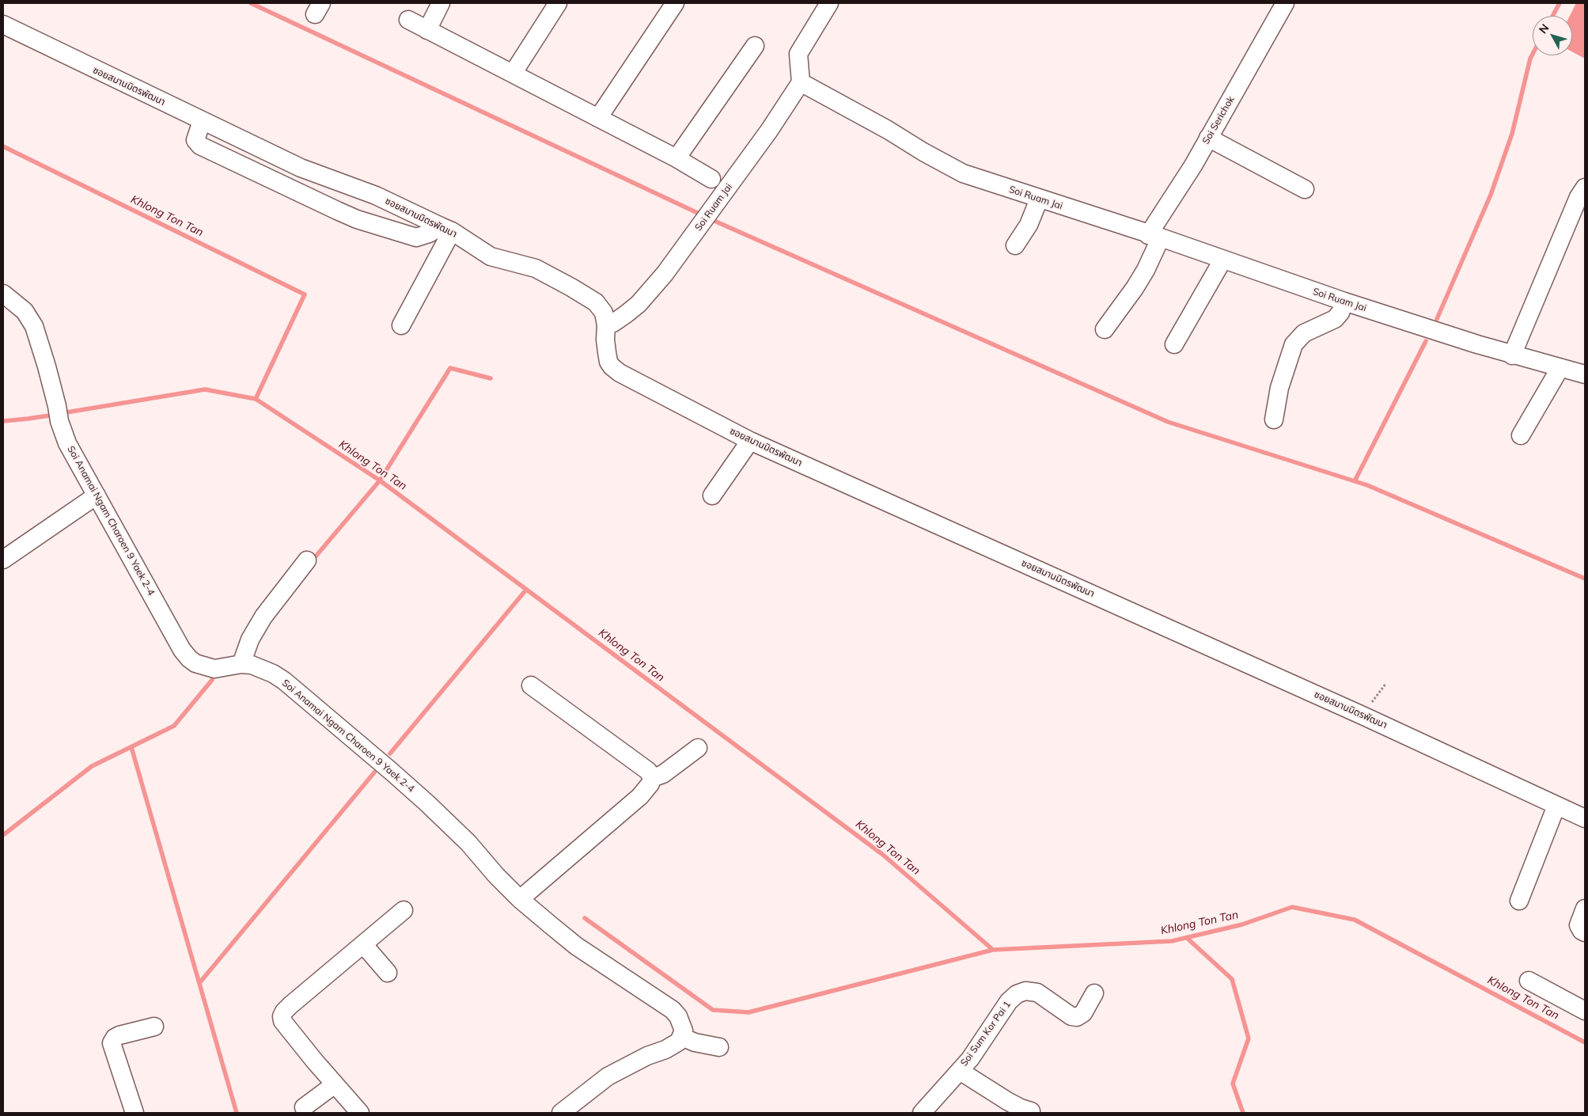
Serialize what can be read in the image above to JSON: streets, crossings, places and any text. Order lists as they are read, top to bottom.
{
  "streets": {
    "street": [
      "ซอยสมานมิตรพัฒนา",
      "Soi Serichok",
      "Soi Ruam Jai",
      "Soi Anamai Ngam Charoen 9 Yaek 2-4",
      "Soi Sum Kor Pai 1"
    ]
  },
  "crossings": [
    ["ซอยสมานมิตรพัฒนา", "Soi Ruam Jai"],
    ["Soi Serichok", "Soi Ruam Jai"]
  ],
  "water": ["Khlong Ton Tan"],
  "north": "top left"
}
